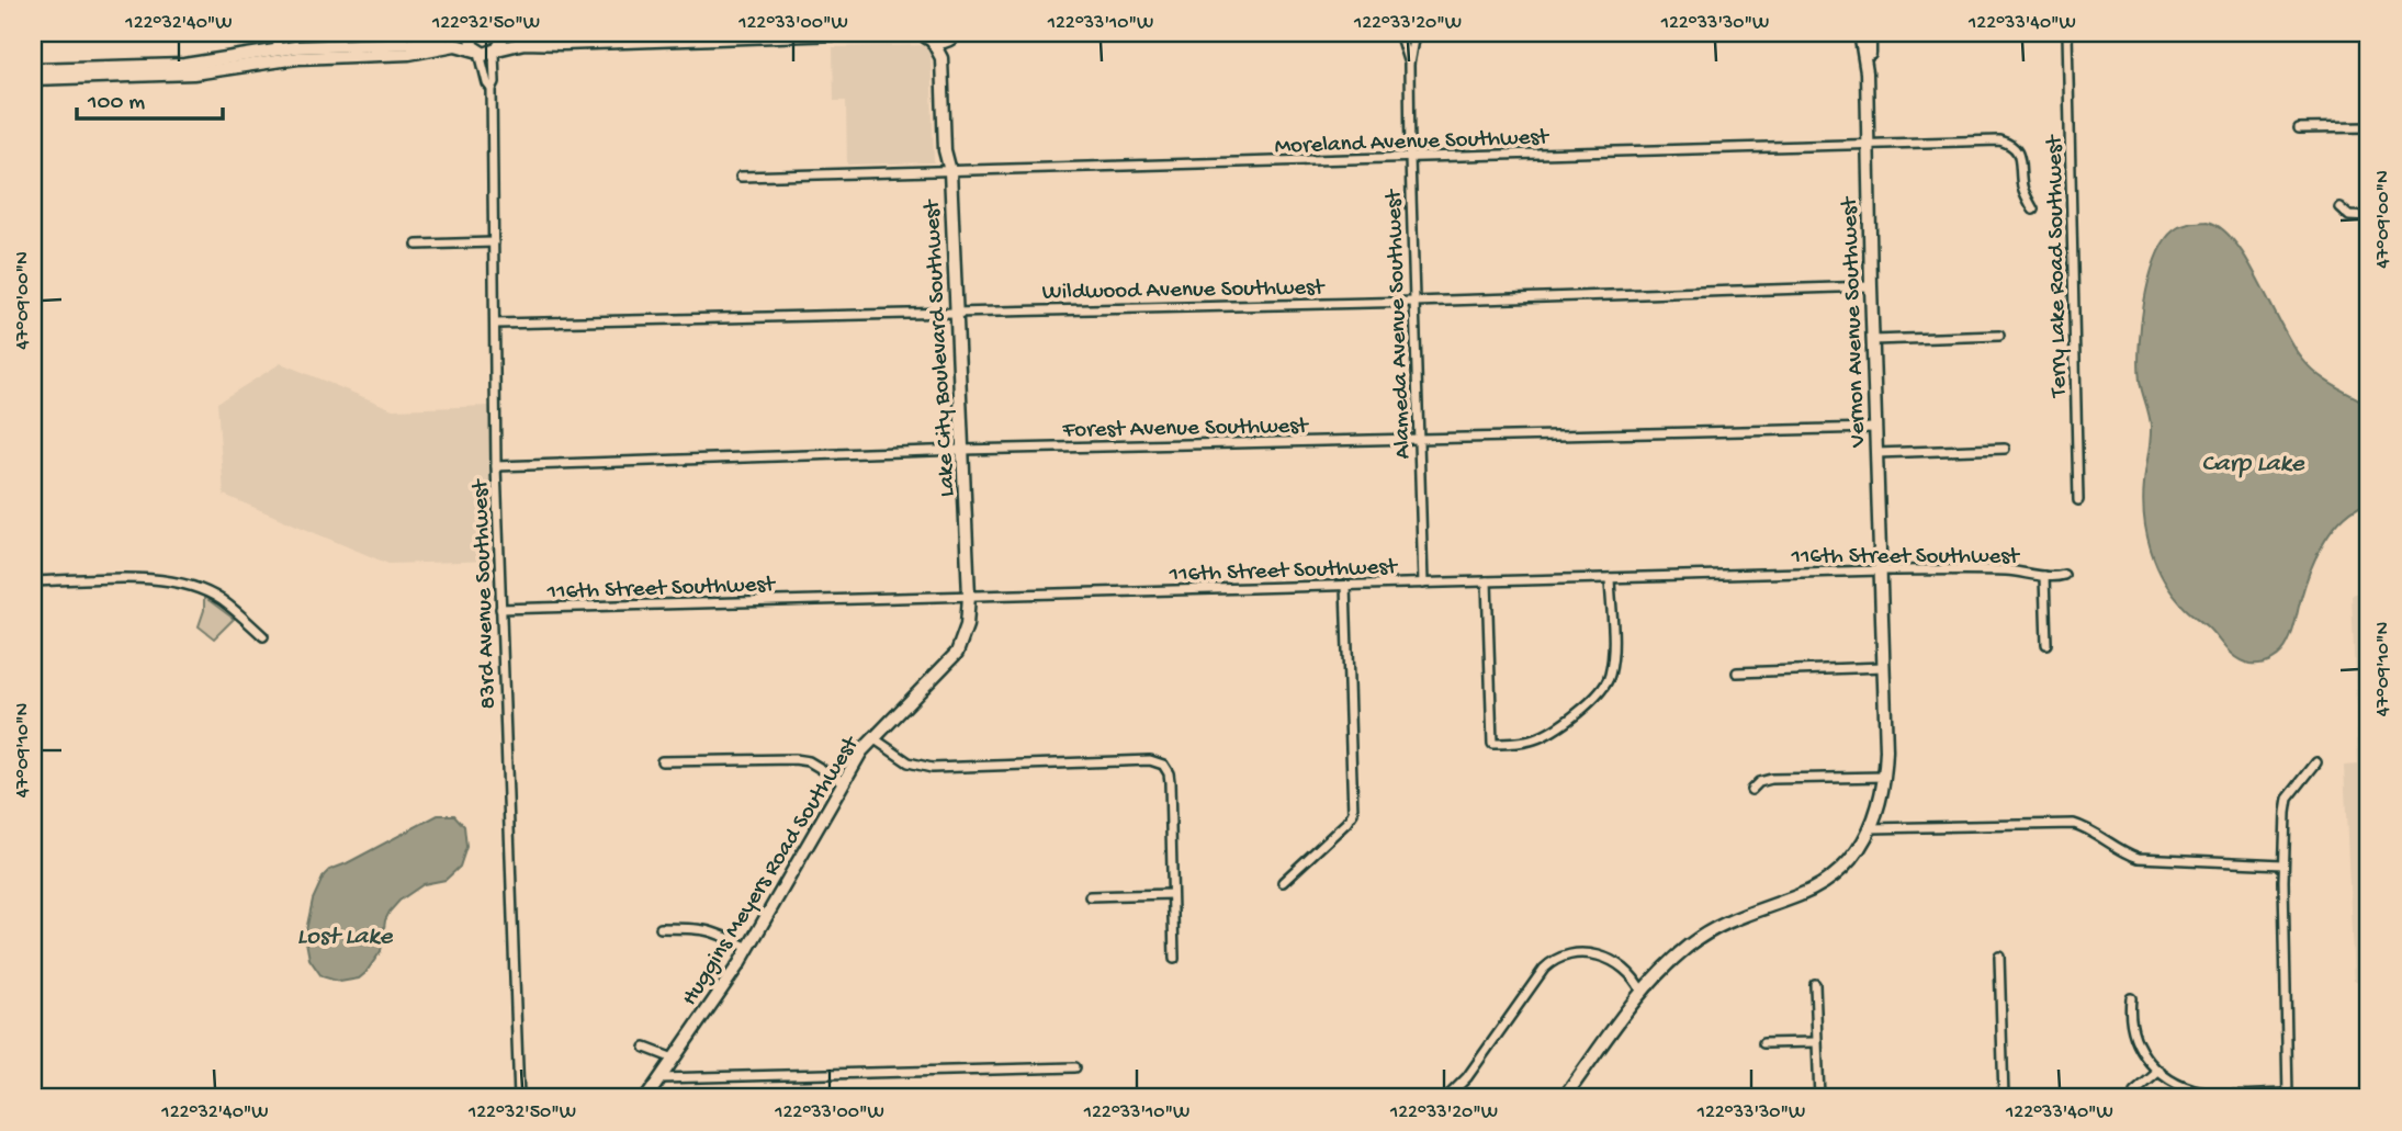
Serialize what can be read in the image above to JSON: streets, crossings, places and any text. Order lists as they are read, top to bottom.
{
  "streets": {
    "street": [
      "Moreland Avenue Southwest",
      "Terry Lake Road Southwest",
      "Wildwood Avenue Southwest",
      "Vernon Avenue Southwest",
      "Alameda Avenue Southwest",
      "Lake City Boulevard Southwest",
      "Forest Avenue Southwest",
      "116th Street Southwest",
      "83rd Avenue Southwest",
      "Huggins Meyers Road Southwest"
    ]
  },
  "crossings": [
    ["Moreland Avenue Southwest", "Vernon Avenue Southwest"],
    ["Moreland Avenue Southwest", "Alameda Avenue Southwest"],
    ["Moreland Avenue Southwest", "Lake City Boulevard Southwest"],
    ["Wildwood Avenue Southwest", "Vernon Avenue Southwest"],
    ["Wildwood Avenue Southwest", "Alameda Avenue Southwest"],
    ["Wildwood Avenue Southwest", "Lake City Boulevard Southwest"],
    ["Wildwood Avenue Southwest", "83rd Avenue Southwest"],
    ["Vernon Avenue Southwest", "Forest Avenue Southwest"],
    ["Vernon Avenue Southwest", "116th Street Southwest"],
    ["Alameda Avenue Southwest", "Forest Avenue Southwest"],
    ["Alameda Avenue Southwest", "116th Street Southwest"],
    ["Lake City Boulevard Southwest", "Forest Avenue Southwest"],
    ["Lake City Boulevard Southwest", "116th Street Southwest"],
    ["Lake City Boulevard Southwest", "Huggins Meyers Road Southwest"],
    ["Forest Avenue Southwest", "83rd Avenue Southwest"],
    ["116th Street Southwest", "83rd Avenue Southwest"]
  ],
  "water": ["Carp Lake", "Lost Lake"],
  "scale_bar": "100 m",
  "coordinates": [
    "122°32'40\"W",
    "122°32'50\"W",
    "122°33'00\"W",
    "122°33'10\"W",
    "122°33'20\"W",
    "122°33'30\"W",
    "122°33'40\"W",
    "47°09'00\"N",
    "47°09'10\"N"
  ]
}
